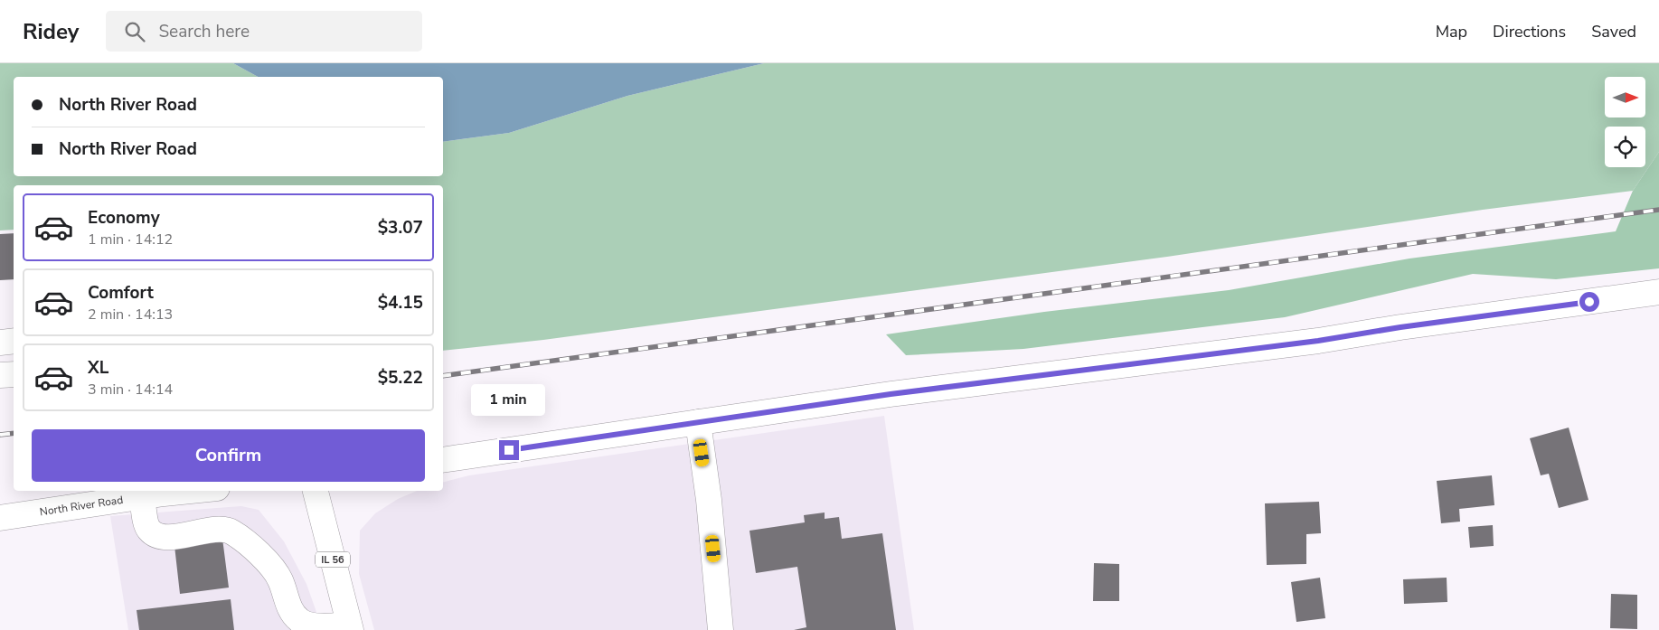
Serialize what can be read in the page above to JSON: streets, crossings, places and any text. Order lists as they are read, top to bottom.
{
  "streets": {
    "main road": ["North River Road", "IL 56"]
  },
  "north": "right",
  "page": {
    "header": "Ridey",
    "search": "Search here",
    "nav": ["Map", "Directions", "Saved"],
    "banner": ["North River Road", "North River Road"],
    "list": [
      {
        "name": "Economy",
        "note": "1 min · 14:12",
        "value": "$3.07"
      },
      {
        "name": "Comfort",
        "note": "2 min · 14:13",
        "value": "$4.15"
      },
      {
        "name": "XL",
        "note": "3 min · 14:14",
        "value": "$5.22"
      }
    ],
    "bubble": "1 min",
    "buttons": "Confirm"
  }
}
